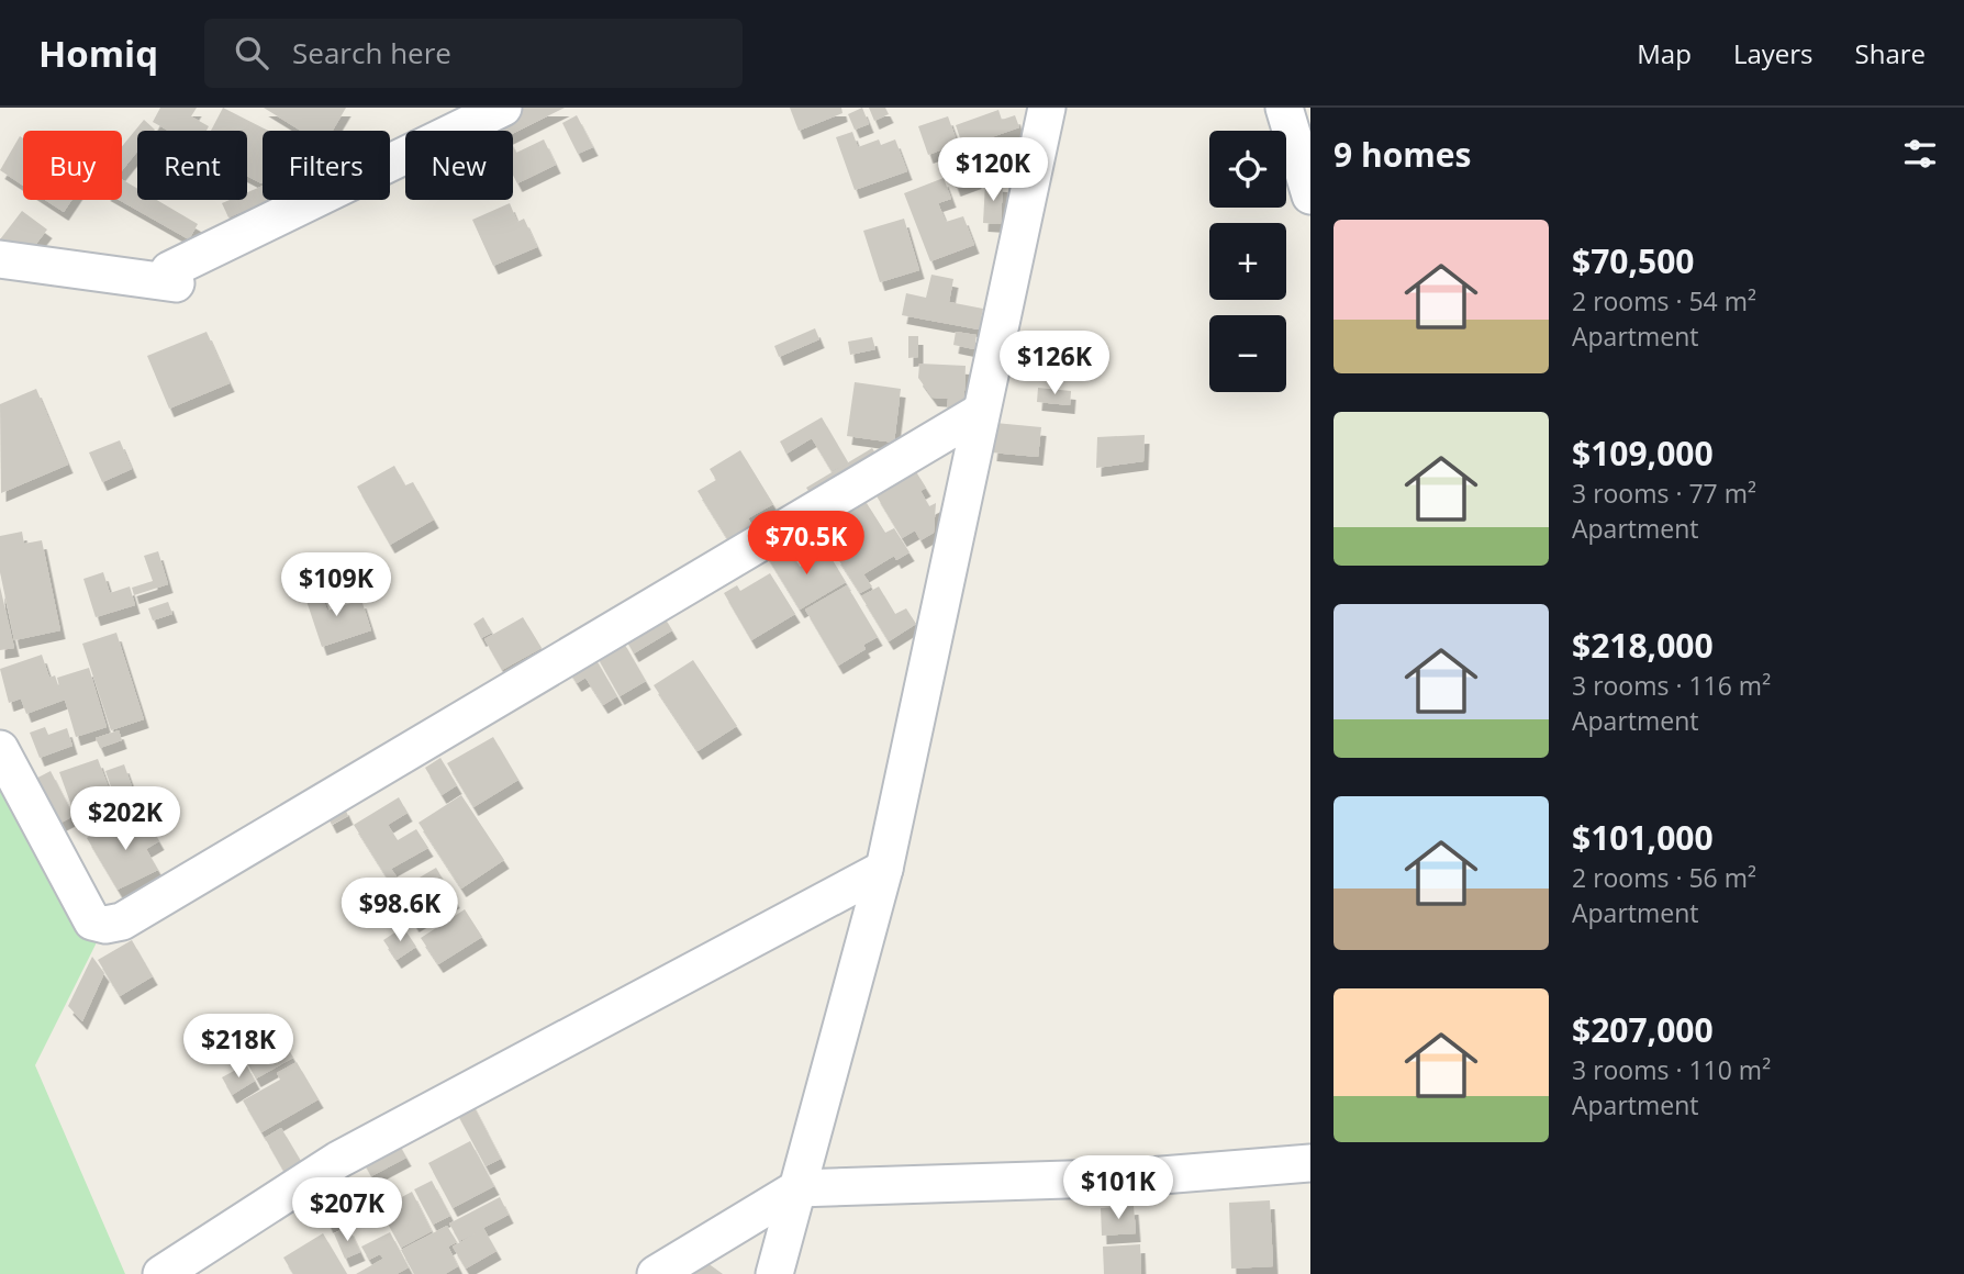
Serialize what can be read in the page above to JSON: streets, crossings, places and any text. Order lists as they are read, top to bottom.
{
  "page": {
    "header": "Homiq",
    "search": "Search here",
    "nav": ["Map", "Layers", "Share"],
    "heading": "9 homes",
    "map_buttons": ["+", "−"],
    "chip": [
      "Buy",
      "Rent",
      "Filters",
      "New"
    ],
    "price": [
      "$120K",
      "$126K",
      "$70.5K",
      "$109K",
      "$202K",
      "$98.6K",
      "$218K",
      "$101K",
      "$207K"
    ],
    "list": [
      {
        "name": "$70,500",
        "note": "2 rooms · 54 m² · Apartment"
      },
      {
        "name": "$109,000",
        "note": "3 rooms · 77 m² · Apartment"
      },
      {
        "name": "$218,000",
        "note": "3 rooms · 116 m² · Apartment"
      },
      {
        "name": "$101,000",
        "note": "2 rooms · 56 m² · Apartment"
      },
      {
        "name": "$207,000",
        "note": "3 rooms · 110 m² · Apartment"
      }
    ]
  }
}
